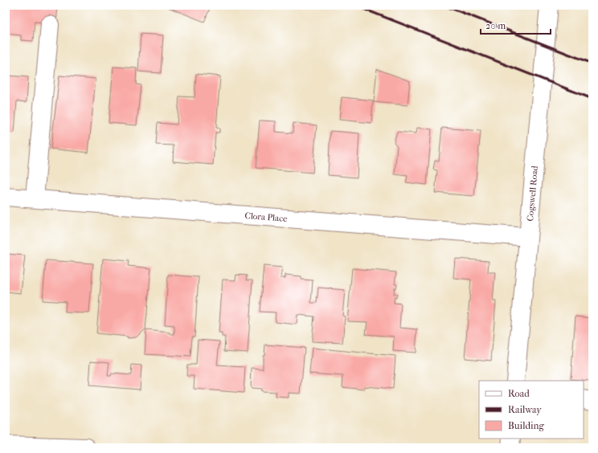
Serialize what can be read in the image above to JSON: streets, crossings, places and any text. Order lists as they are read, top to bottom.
{
  "streets": {
    "main road": ["Cogswell Road", "Clora Place"]
  },
  "crossings": [
    ["Cogswell Road", "Clora Place"]
  ],
  "legend": ["Road", "Railway", "Building"],
  "scale_bar": "20 m"
}
